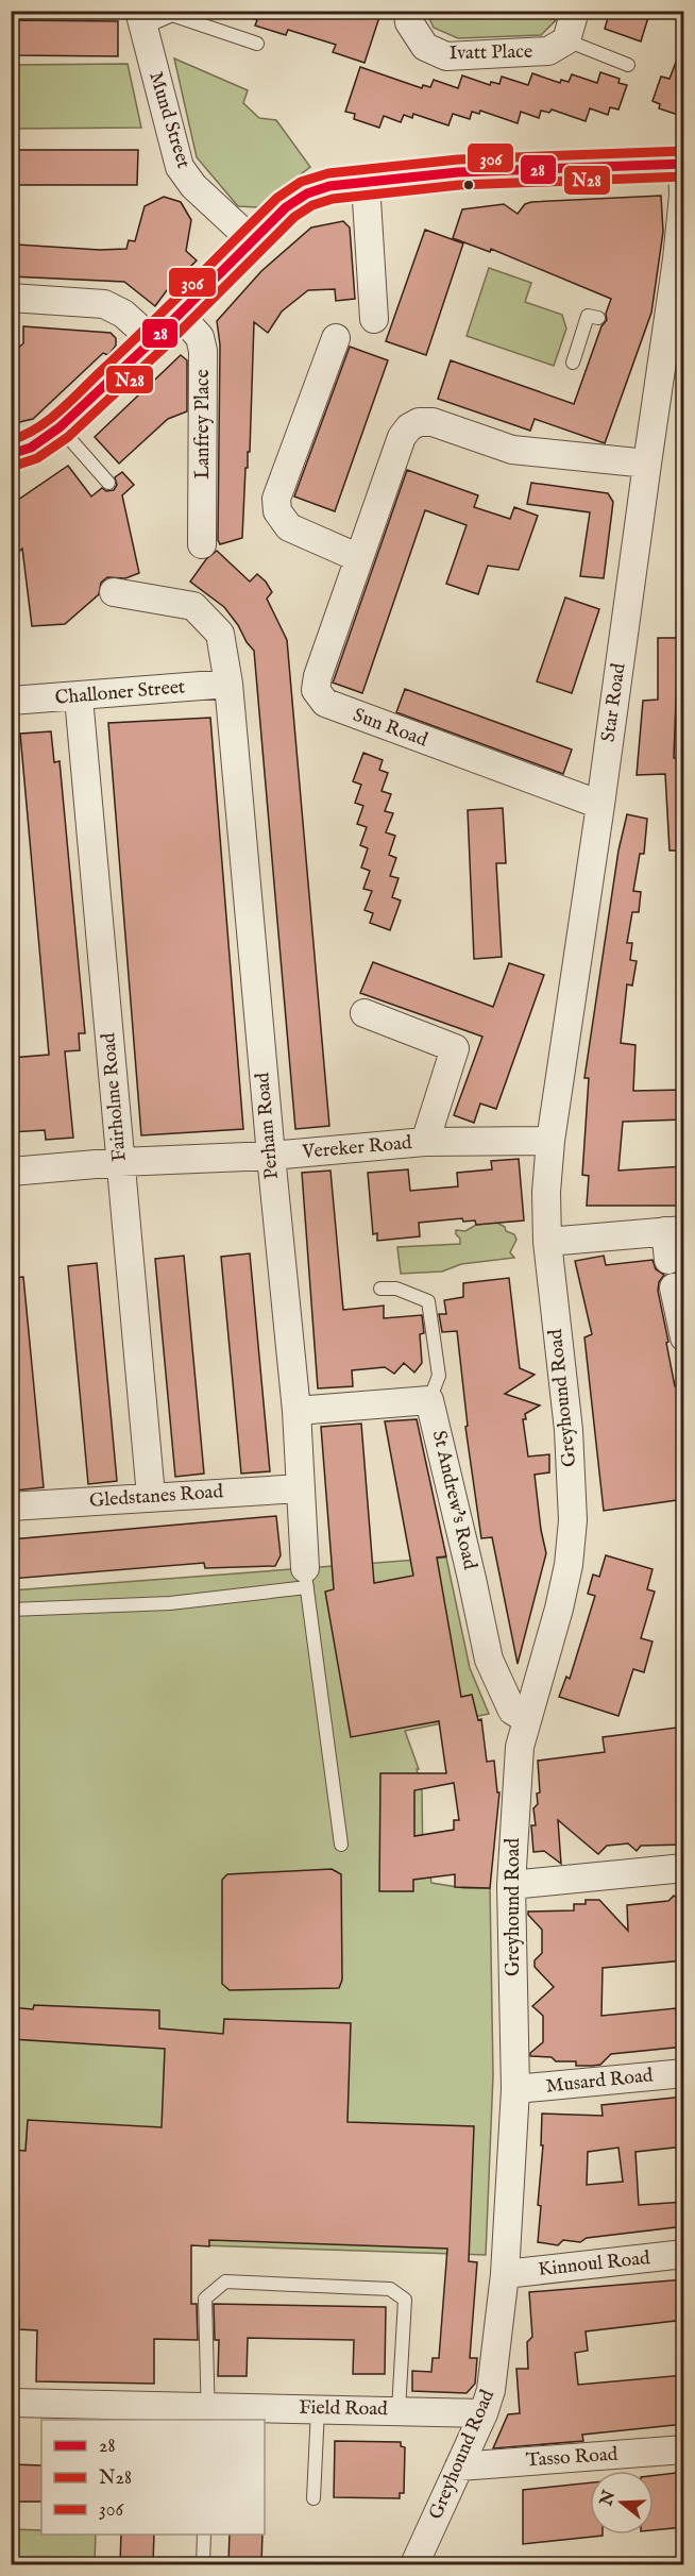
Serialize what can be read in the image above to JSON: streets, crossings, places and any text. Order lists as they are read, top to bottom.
{
  "streets": {
    "street": [
      "Ivatt Place",
      "Mund Street",
      "Lanfrey Place",
      "Challoner Street",
      "Star Road",
      "Sun Road",
      "Fairholme Road",
      "Perham Road",
      "Vereker Road",
      "Greyhound Road",
      "Gledstanes Road",
      "St Andrew's Road",
      "Musard Road",
      "Kinnoul Road",
      "Field Road",
      "Tasso Road"
    ]
  },
  "crossings": [
    ["Challoner Street", "Fairholme Road"],
    ["Challoner Street", "Perham Road"],
    ["Star Road", "Sun Road"],
    ["Star Road", "Vereker Road"],
    ["Star Road", "Greyhound Road"],
    ["Fairholme Road", "Vereker Road"],
    ["Fairholme Road", "Gledstanes Road"],
    ["Perham Road", "Vereker Road"],
    ["Perham Road", "Gledstanes Road"],
    ["Greyhound Road", "St Andrew's Road"],
    ["Greyhound Road", "Musard Road"],
    ["Greyhound Road", "Kinnoul Road"],
    ["Greyhound Road", "Field Road"],
    ["Greyhound Road", "Tasso Road"]
  ],
  "lines": ["transit line 306", "transit line 28", "transit line N28"],
  "legend": ["28", "N28", "306"],
  "north": "left"
}
